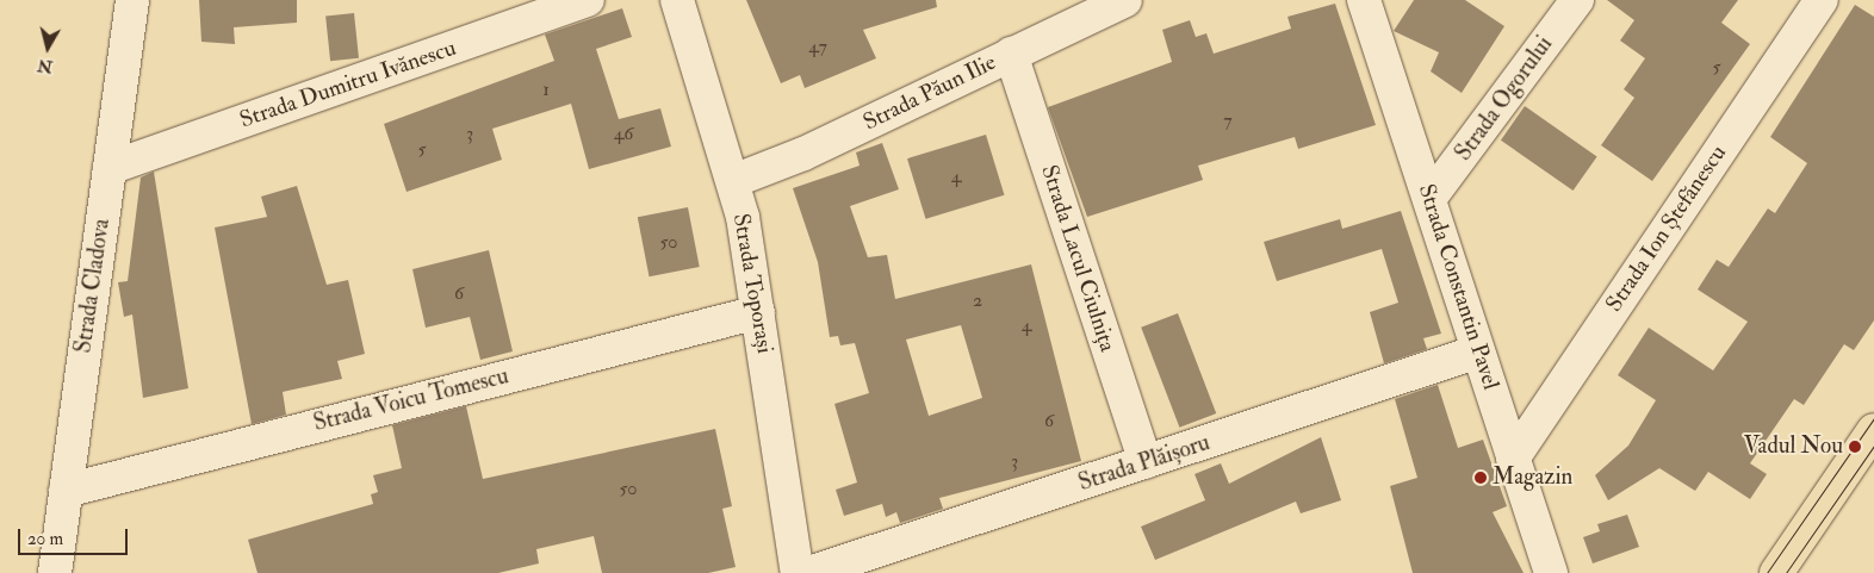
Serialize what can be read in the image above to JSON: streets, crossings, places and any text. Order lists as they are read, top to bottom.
{
  "streets": {
    "street": [
      "Strada Dumitru Ivănescu",
      "Strada Păun Ilie",
      "Strada Ogorului",
      "Strada Ion Ștefănescu",
      "Strada Lacul Ciulnița",
      "Strada Toporași",
      "Strada Cladova",
      "Strada Constantin Pavel",
      "Strada Voicu Tomescu",
      "Strada Plăișoru"
    ]
  },
  "crossings": [
    ["Strada Dumitru Ivănescu", "Strada Cladova"],
    ["Strada Păun Ilie", "Strada Lacul Ciulnița"],
    ["Strada Păun Ilie", "Strada Toporași"],
    ["Strada Ogorului", "Strada Constantin Pavel"],
    ["Strada Ion Ștefănescu", "Strada Constantin Pavel"],
    ["Strada Lacul Ciulnița", "Strada Plăișoru"],
    ["Strada Toporași", "Strada Voicu Tomescu"],
    ["Strada Cladova", "Strada Voicu Tomescu"],
    ["Strada Constantin Pavel", "Strada Plăișoru"]
  ],
  "places": ["Vadul Nou", "Magazin"],
  "house_numbers": [
    "47",
    "5",
    "1",
    "7",
    "3",
    "46",
    "5",
    "4",
    "50",
    "6",
    "2",
    "4",
    "6",
    "3",
    "50"
  ],
  "scale_bar": "20 m",
  "north": "bottom"
}
